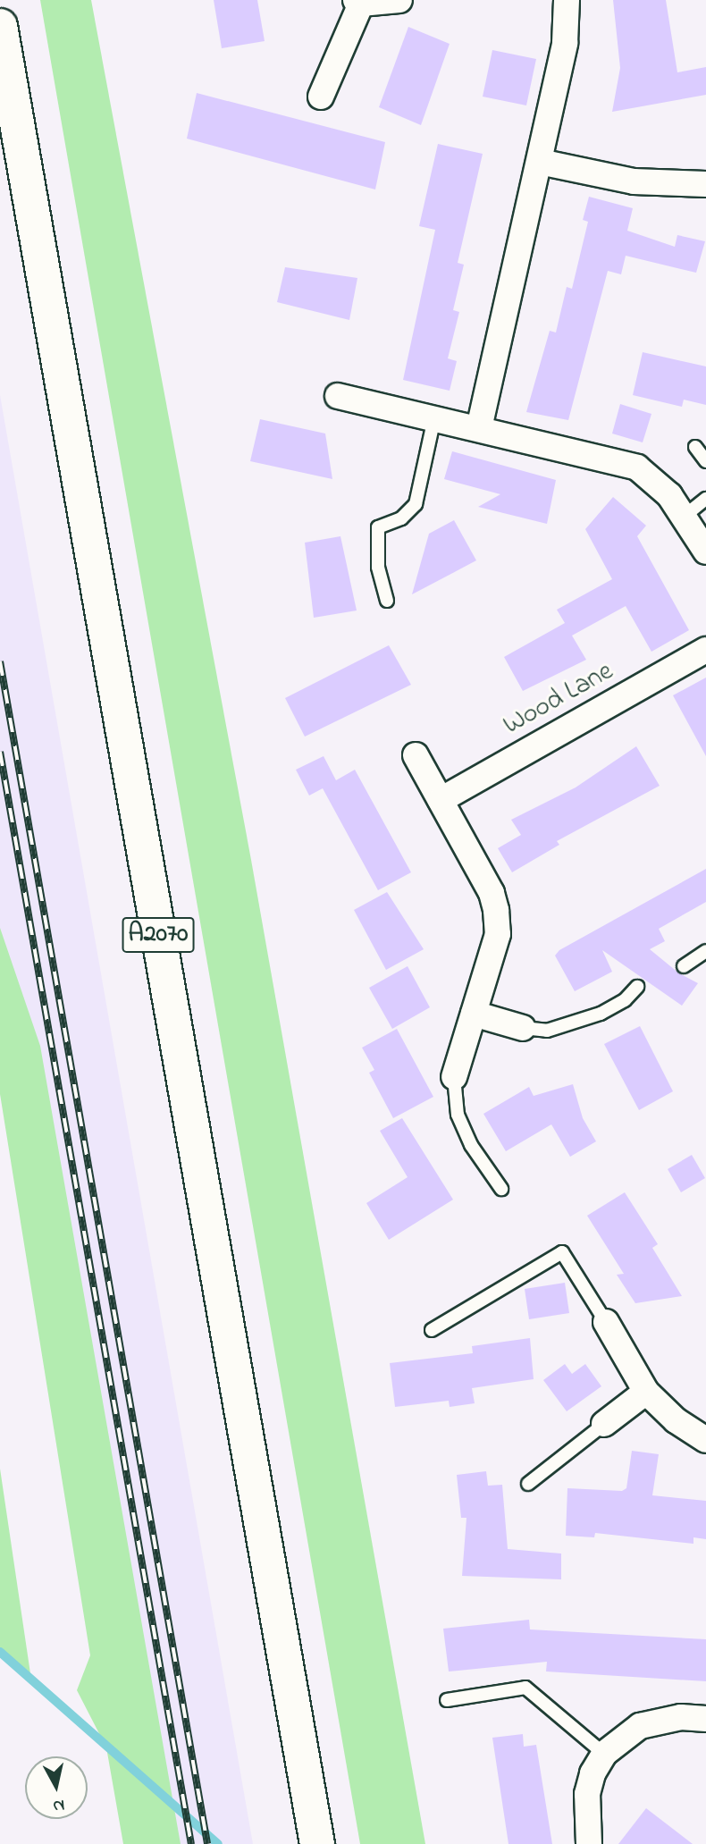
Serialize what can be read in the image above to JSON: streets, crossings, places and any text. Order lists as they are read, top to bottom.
{
  "streets": {
    "highway": ["A2070"],
    "street": ["Wood Lane"]
  },
  "north": "bottom"
}
